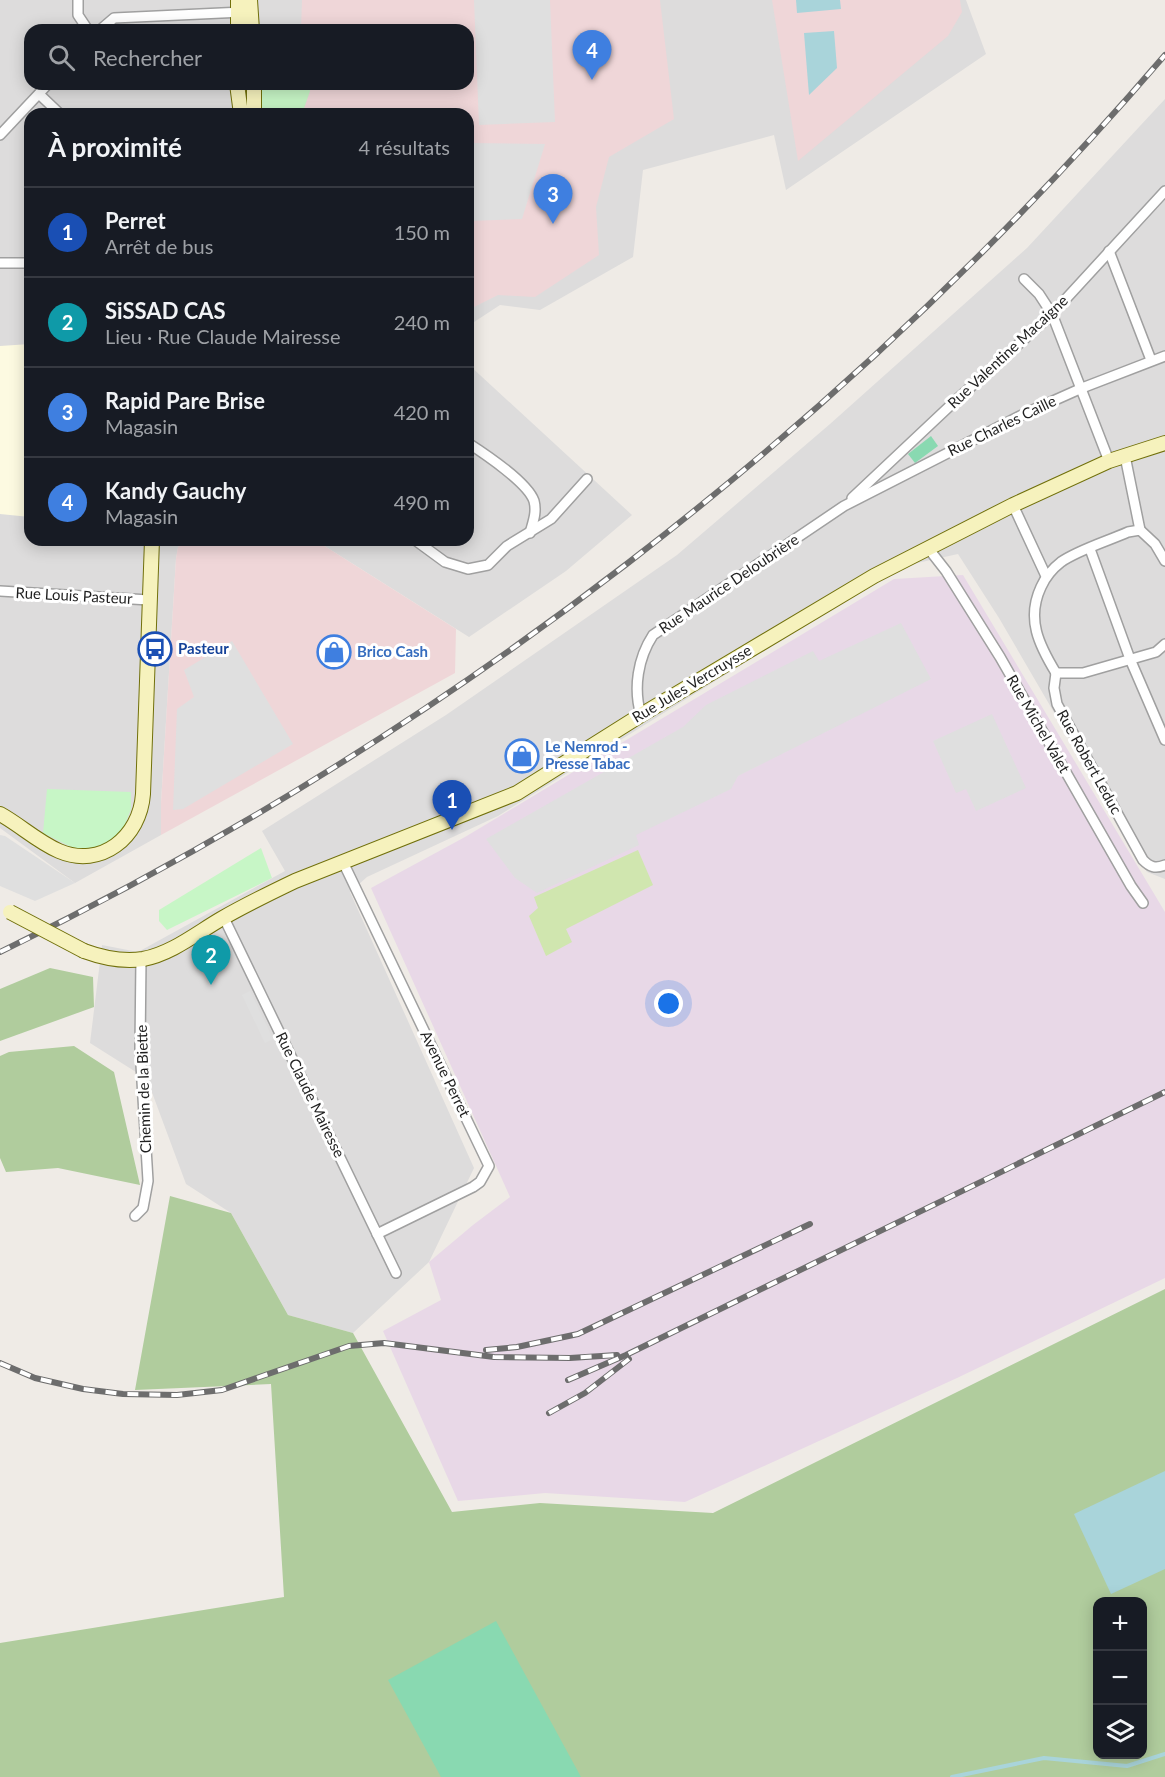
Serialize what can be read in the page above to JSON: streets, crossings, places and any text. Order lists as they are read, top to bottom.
{
  "streets": {
    "main road": ["Rue Jules Vercruysse"],
    "street": [
      "Rue Valentine Macaigne",
      "Rue Charles Caille",
      "Rue Maurice Deloubrière",
      "Rue Louis Pasteur",
      "Rue Michel Valet",
      "Rue Robert Leduc",
      "Avenue Perret",
      "Chemin de la Biette",
      "Rue Claude Mairesse"
    ]
  },
  "crossings": [
    ["Rue Valentine Macaigne", "Rue Charles Caille"],
    ["Rue Valentine Macaigne", "Rue Maurice Deloubrière"],
    ["Rue Charles Caille", "Rue Maurice Deloubrière"],
    ["Rue Maurice Deloubrière", "Rue Jules Vercruysse"],
    ["Rue Jules Vercruysse", "Rue Michel Valet"],
    ["Rue Jules Vercruysse", "Avenue Perret"],
    ["Rue Jules Vercruysse", "Chemin de la Biette"],
    ["Rue Jules Vercruysse", "Rue Claude Mairesse"],
    ["Avenue Perret", "Rue Claude Mairesse"]
  ],
  "places": {
    "bus stop": ["Pasteur"],
    "shop": ["Brico Cash", "Le Nemrod - Presse Tabac"]
  },
  "page": {
    "search": "Rechercher",
    "pins": [
      "4",
      "3",
      "1",
      "2"
    ],
    "heading": ["À proximité", "4 résultats"],
    "list": [
      {
        "mark": "1",
        "name": "Perret",
        "note": "Arrêt de bus",
        "value": "150 m"
      },
      {
        "mark": "2",
        "name": "SiSSAD CAS",
        "note": "Lieu · Rue Claude Mairesse",
        "value": "240 m"
      },
      {
        "mark": "3",
        "name": "Rapid Pare Brise",
        "note": "Magasin",
        "value": "420 m"
      },
      {
        "mark": "4",
        "name": "Kandy Gauchy",
        "note": "Magasin",
        "value": "490 m"
      }
    ],
    "map_buttons": ["+", "−"]
  }
}
